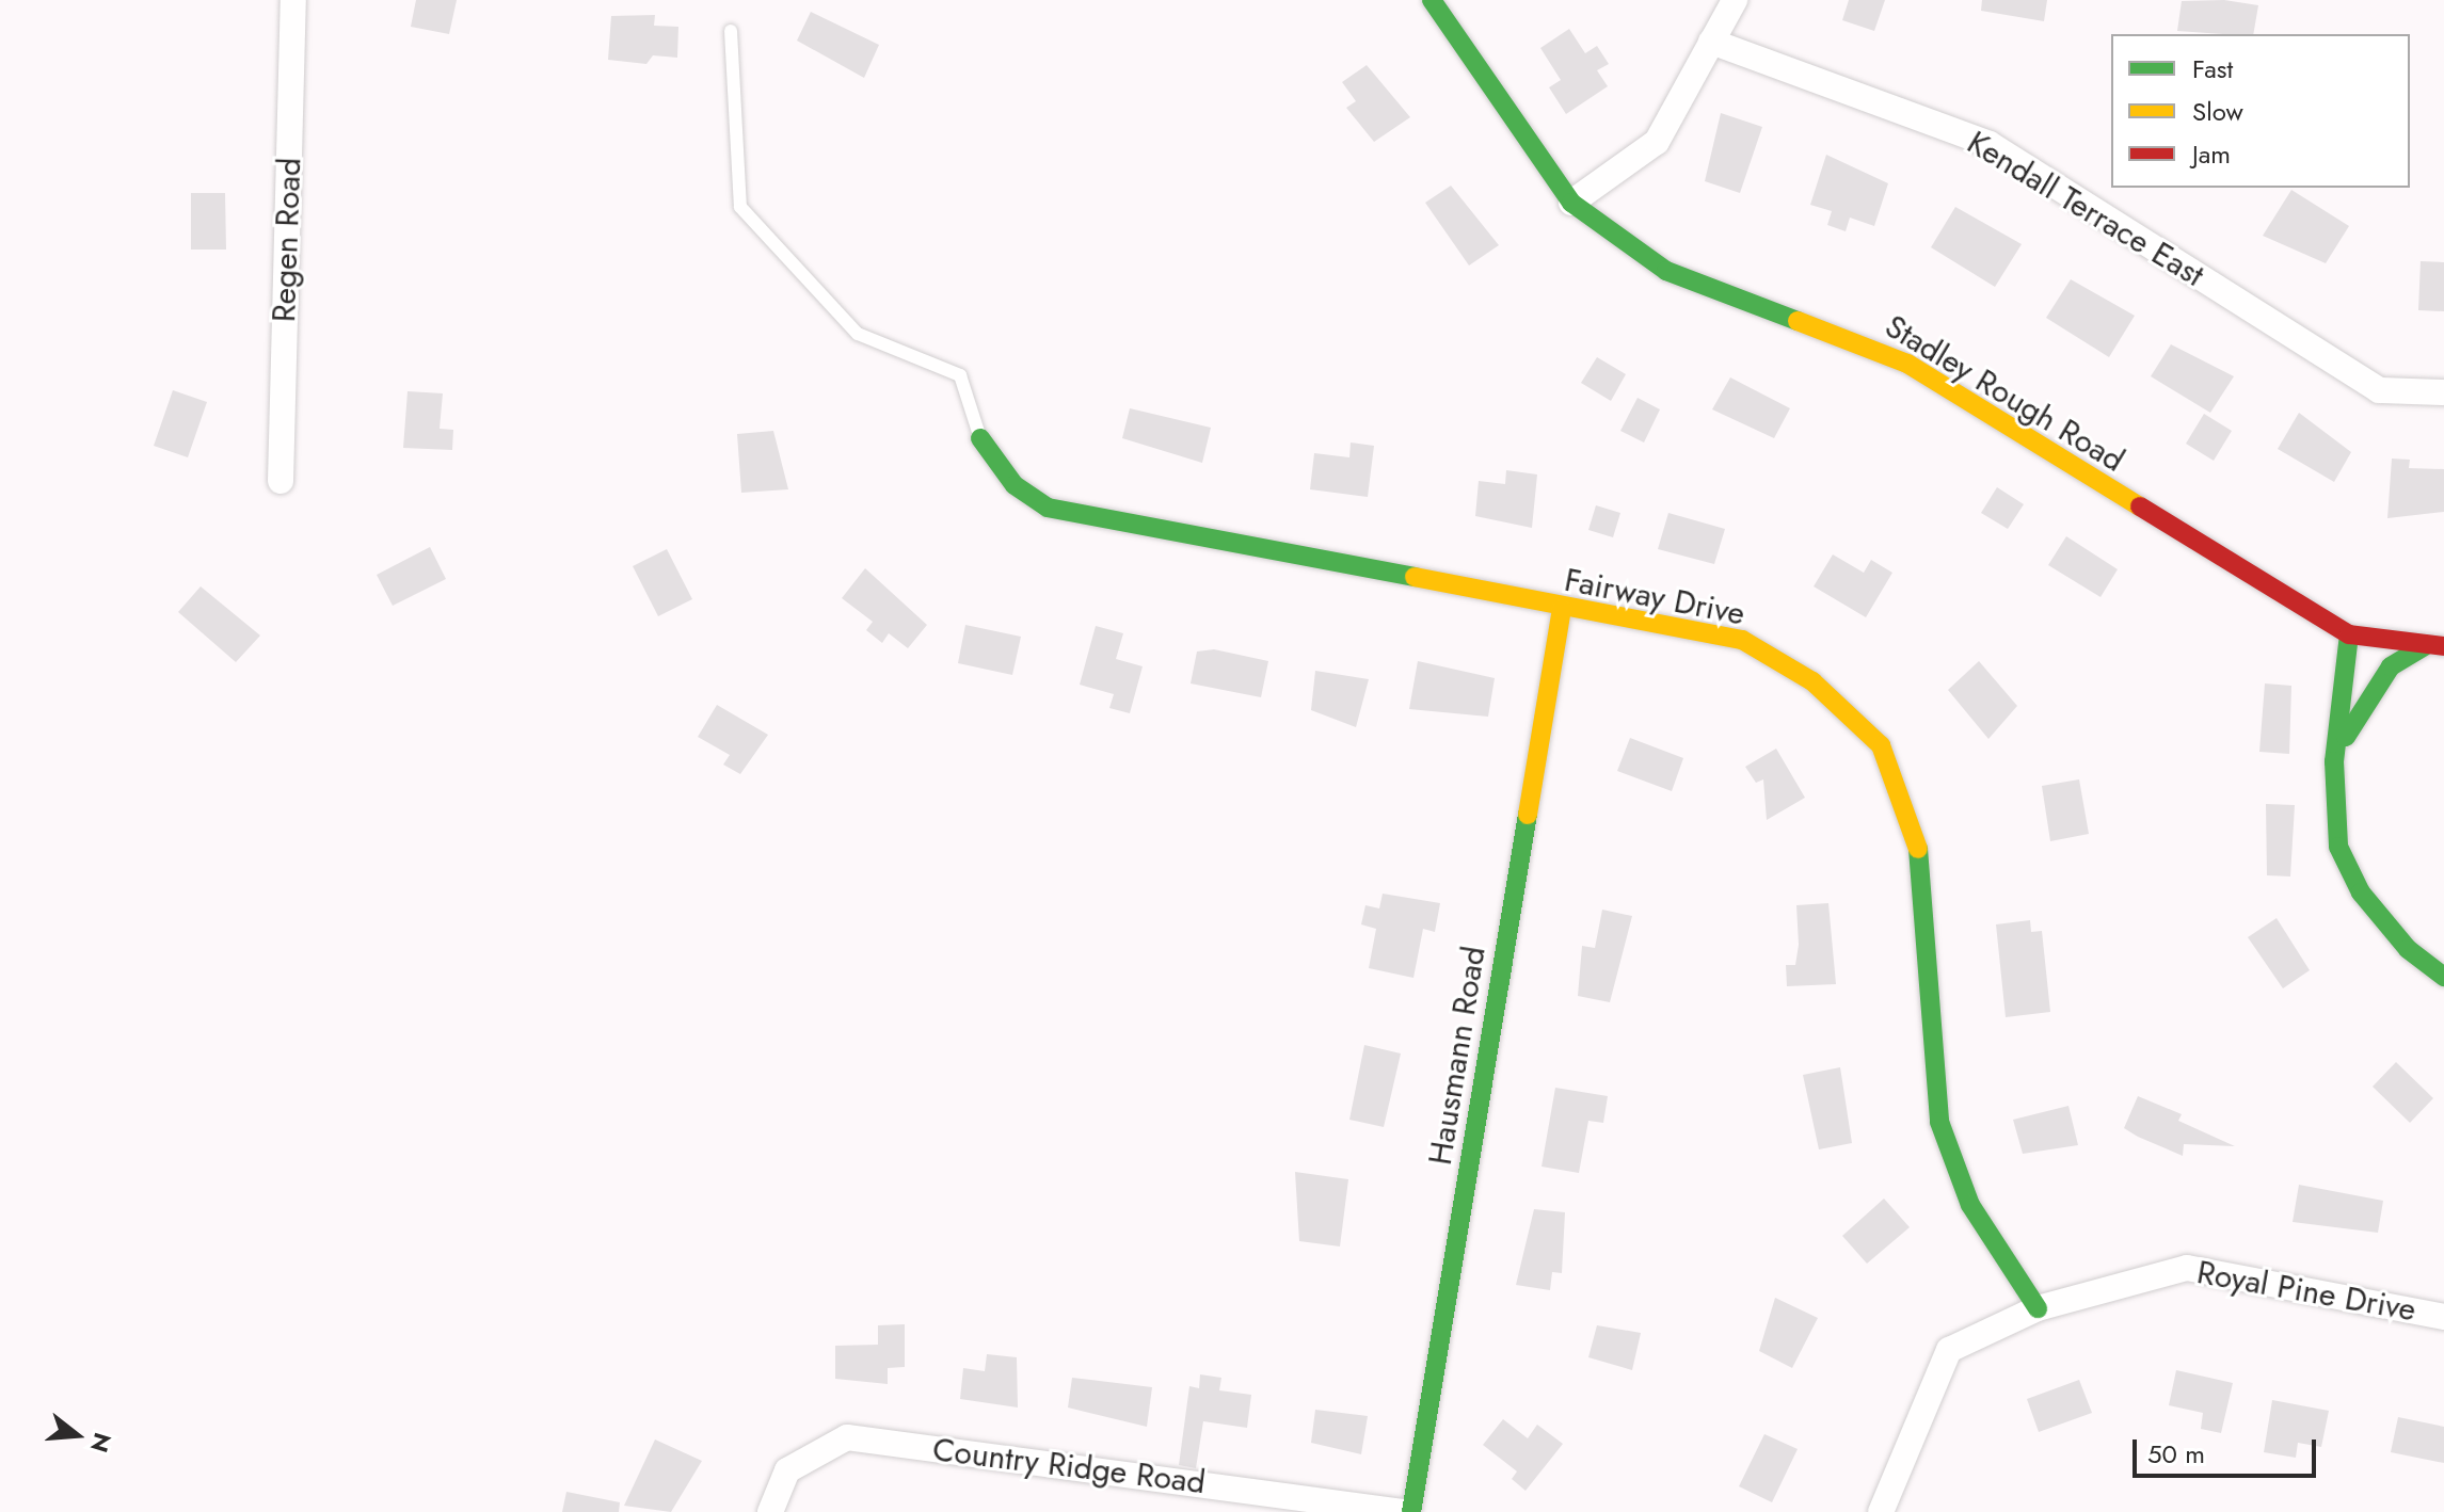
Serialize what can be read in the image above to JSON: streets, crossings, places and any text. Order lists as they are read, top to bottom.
{
  "streets": {
    "street": [
      "Kendall Terrace East",
      "Regen Road",
      "Stadley Rough Road",
      "Fairway Drive",
      "Hausmann Road",
      "Royal Pine Drive",
      "Country Ridge Road"
    ]
  },
  "crossings": [
    ["Fairway Drive", "Hausmann Road"],
    ["Fairway Drive", "Royal Pine Drive"]
  ],
  "legend": ["Fast", "Slow", "Jam"],
  "scale_bar": "50 m",
  "north": "right"
}
